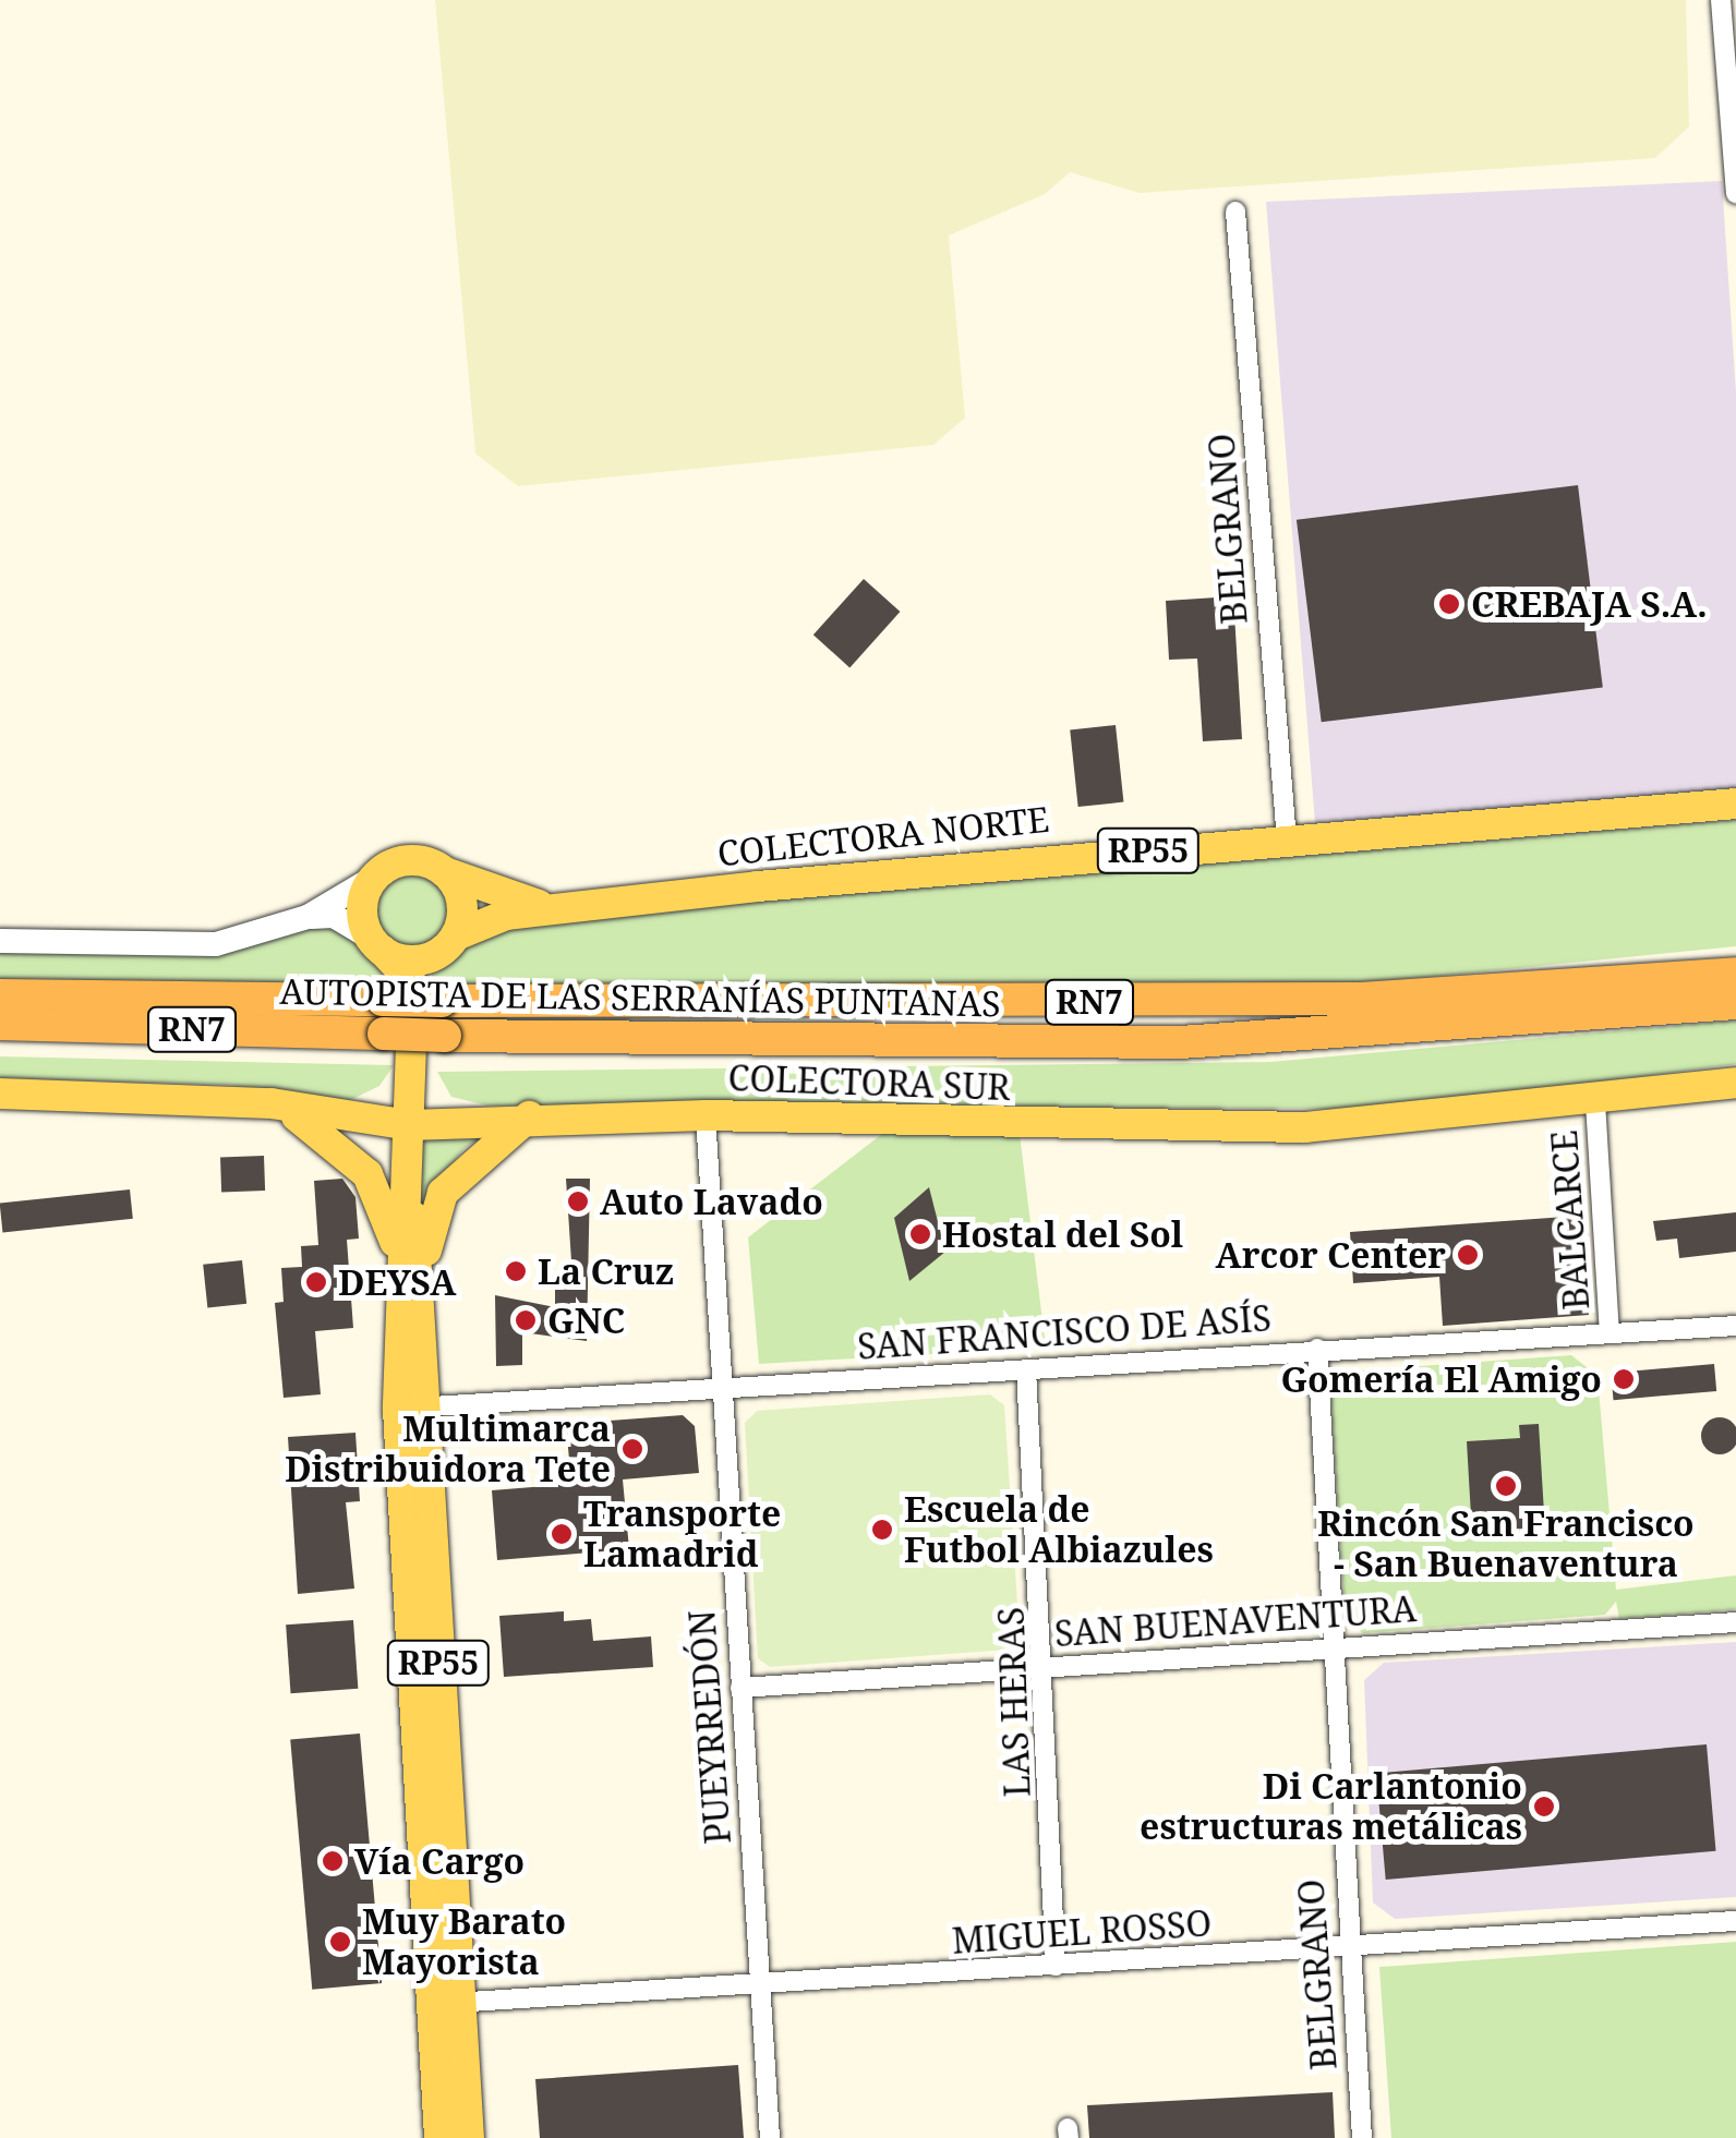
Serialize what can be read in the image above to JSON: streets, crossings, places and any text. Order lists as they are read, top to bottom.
{
  "streets": {
    "highway": ["AUTOPISTA DE LAS SERRANÍAS PUNTANAS", "RN7"],
    "main road": ["COLECTORA NORTE", "RP55", "COLECTORA SUR"],
    "street": [
      "BELGRANO",
      "BALCARCE",
      "SAN FRANCISCO DE ASÍS",
      "SAN BUENAVENTURA",
      "LAS HERAS",
      "PUEYRREDÓN",
      "MIGUEL ROSSO"
    ]
  },
  "crossings": [
    ["BELGRANO", "COLECTORA NORTE"],
    ["BELGRANO", "SAN FRANCISCO DE ASÍS"],
    ["BELGRANO", "SAN BUENAVENTURA"],
    ["BELGRANO", "MIGUEL ROSSO"],
    ["COLECTORA NORTE", "RP55"],
    ["RP55", "AUTOPISTA DE LAS SERRANÍAS PUNTANAS"],
    ["RP55", "COLECTORA SUR"],
    ["RP55", "SAN FRANCISCO DE ASÍS"],
    ["RP55", "MIGUEL ROSSO"],
    ["COLECTORA SUR", "BALCARCE"],
    ["COLECTORA SUR", "PUEYRREDÓN"],
    ["BALCARCE", "SAN FRANCISCO DE ASÍS"],
    ["SAN FRANCISCO DE ASÍS", "LAS HERAS"],
    ["SAN FRANCISCO DE ASÍS", "PUEYRREDÓN"],
    ["SAN BUENAVENTURA", "LAS HERAS"],
    ["SAN BUENAVENTURA", "PUEYRREDÓN"],
    ["LAS HERAS", "MIGUEL ROSSO"],
    ["PUEYRREDÓN", "MIGUEL ROSSO"]
  ],
  "places": [
    "CREBAJA S.A.",
    "Auto Lavado",
    "Hostal del Sol",
    "Arcor Center",
    "La Cruz",
    "DEYSA",
    "GNC",
    "Gomería El Amigo",
    "Multimarca Distribuidora Tete",
    "Rincón San Francisco - San Buenaventura",
    "Escuela de Futbol Albiazules",
    "Transporte Lamadrid",
    "Di Carlantonio estructuras metálicas",
    "Vía Cargo",
    "Muy Barato Mayorista"
  ]
}
